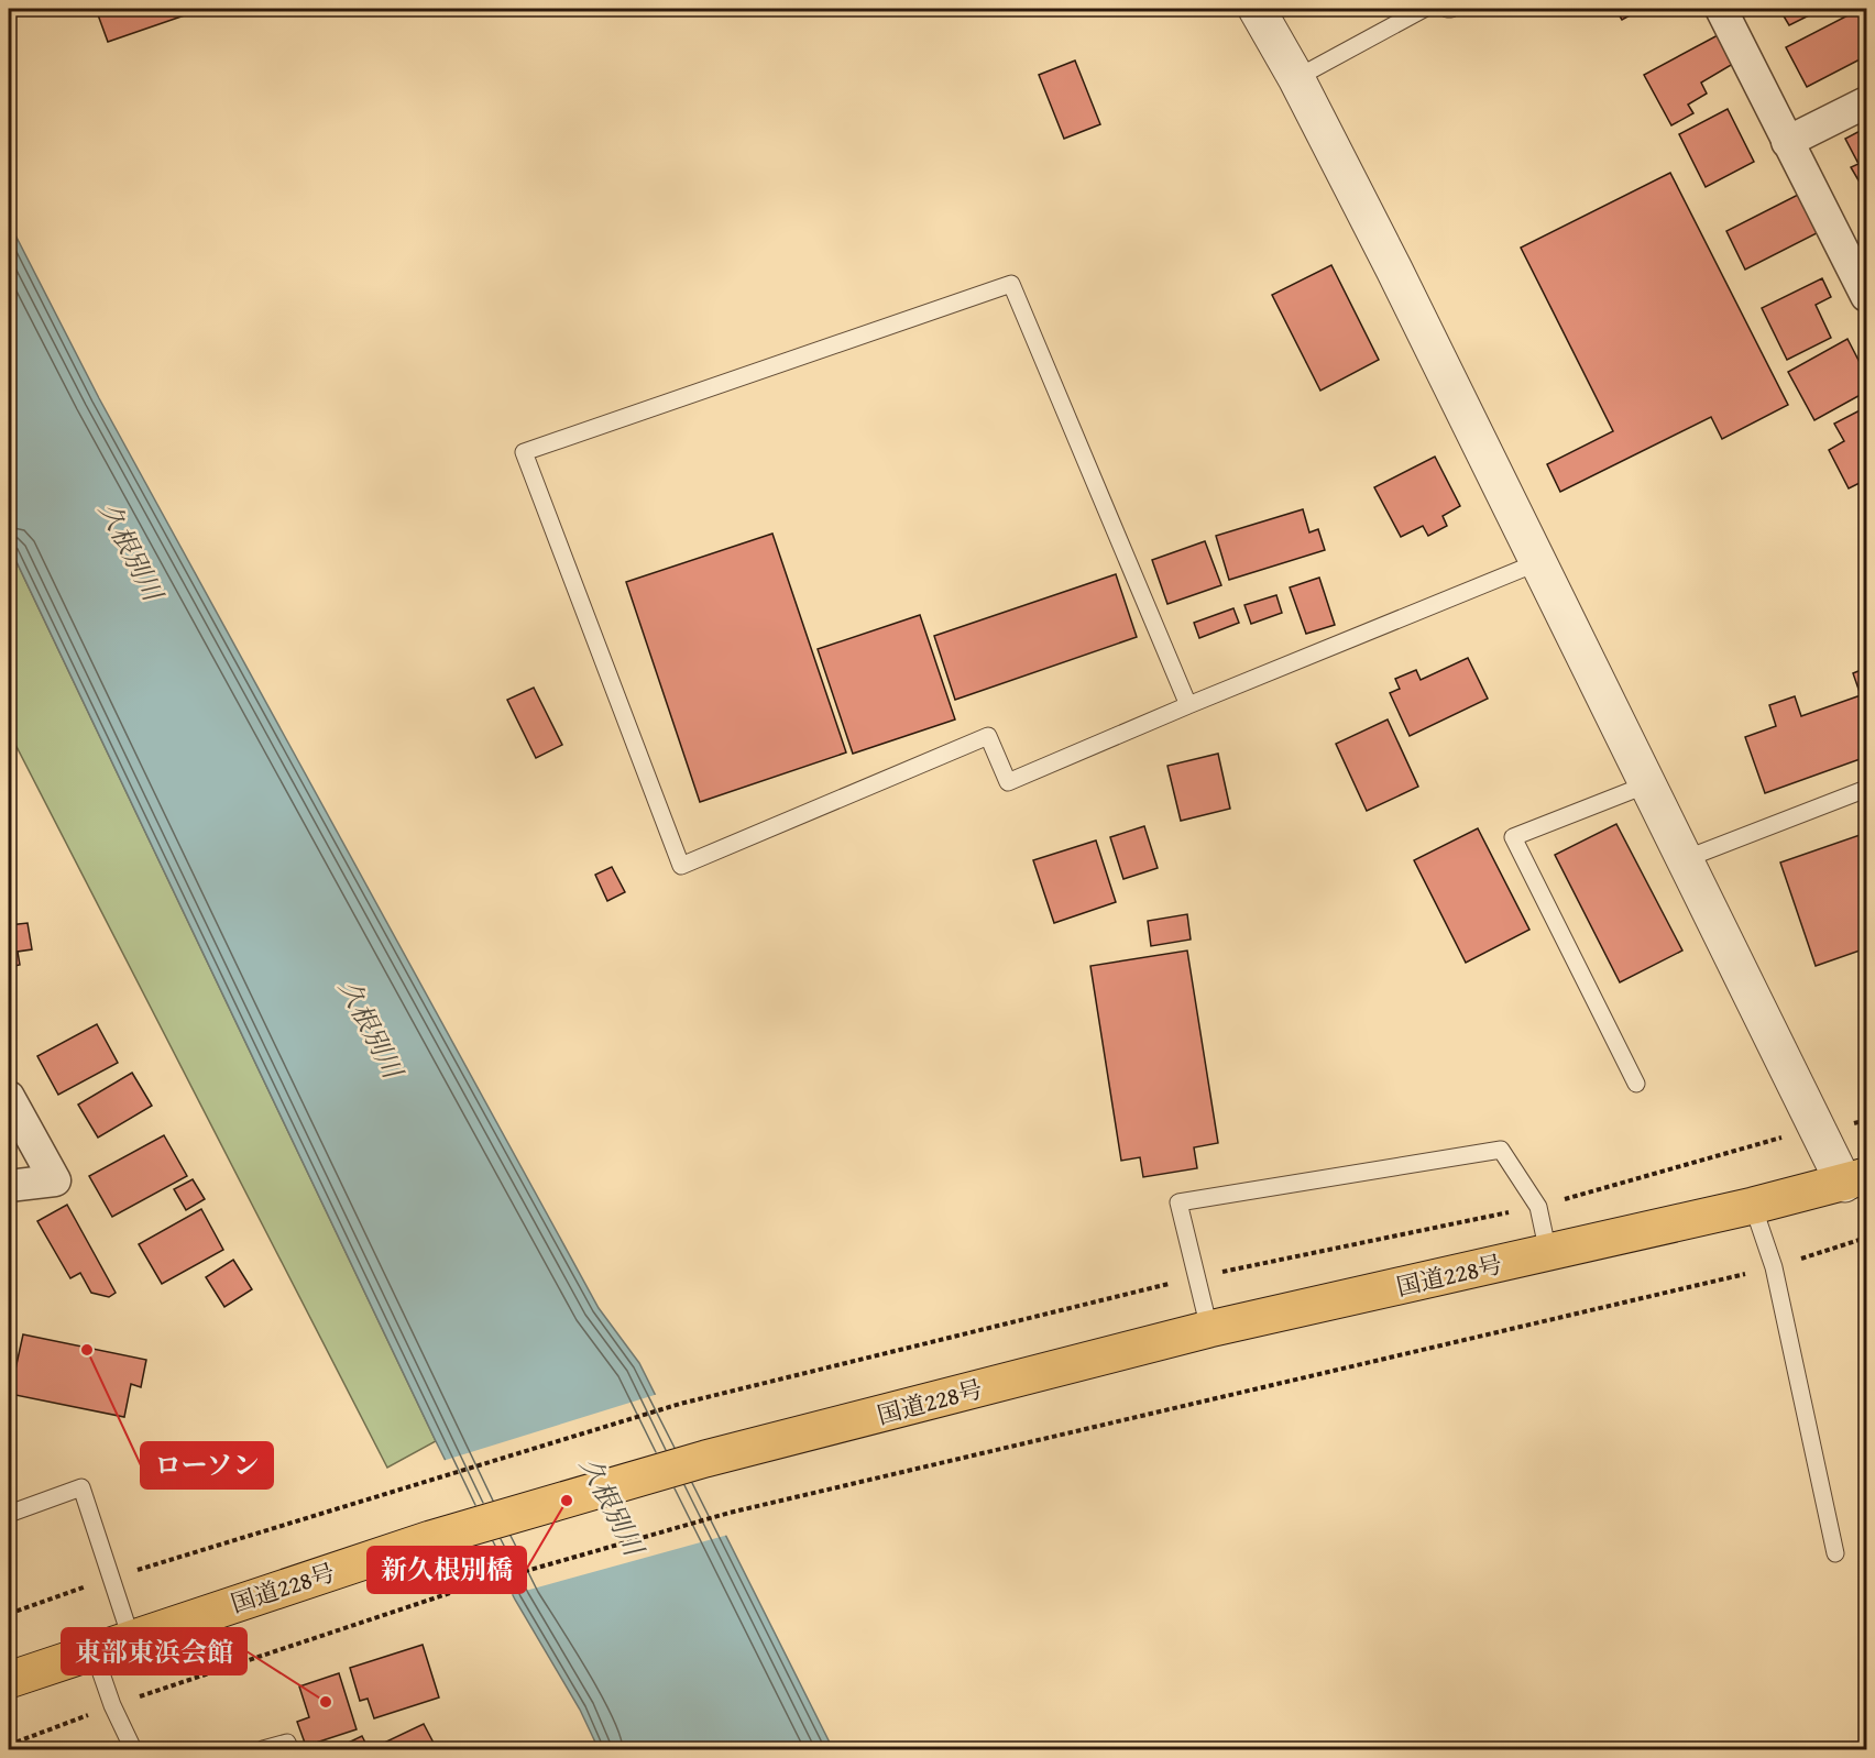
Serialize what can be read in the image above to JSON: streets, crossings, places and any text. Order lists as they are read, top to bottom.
{
  "streets": {
    "highway": ["国道228号"]
  },
  "water": ["久根別川"],
  "places": ["ローソン", "新久根別橋", "東部東浜会館"]
}
